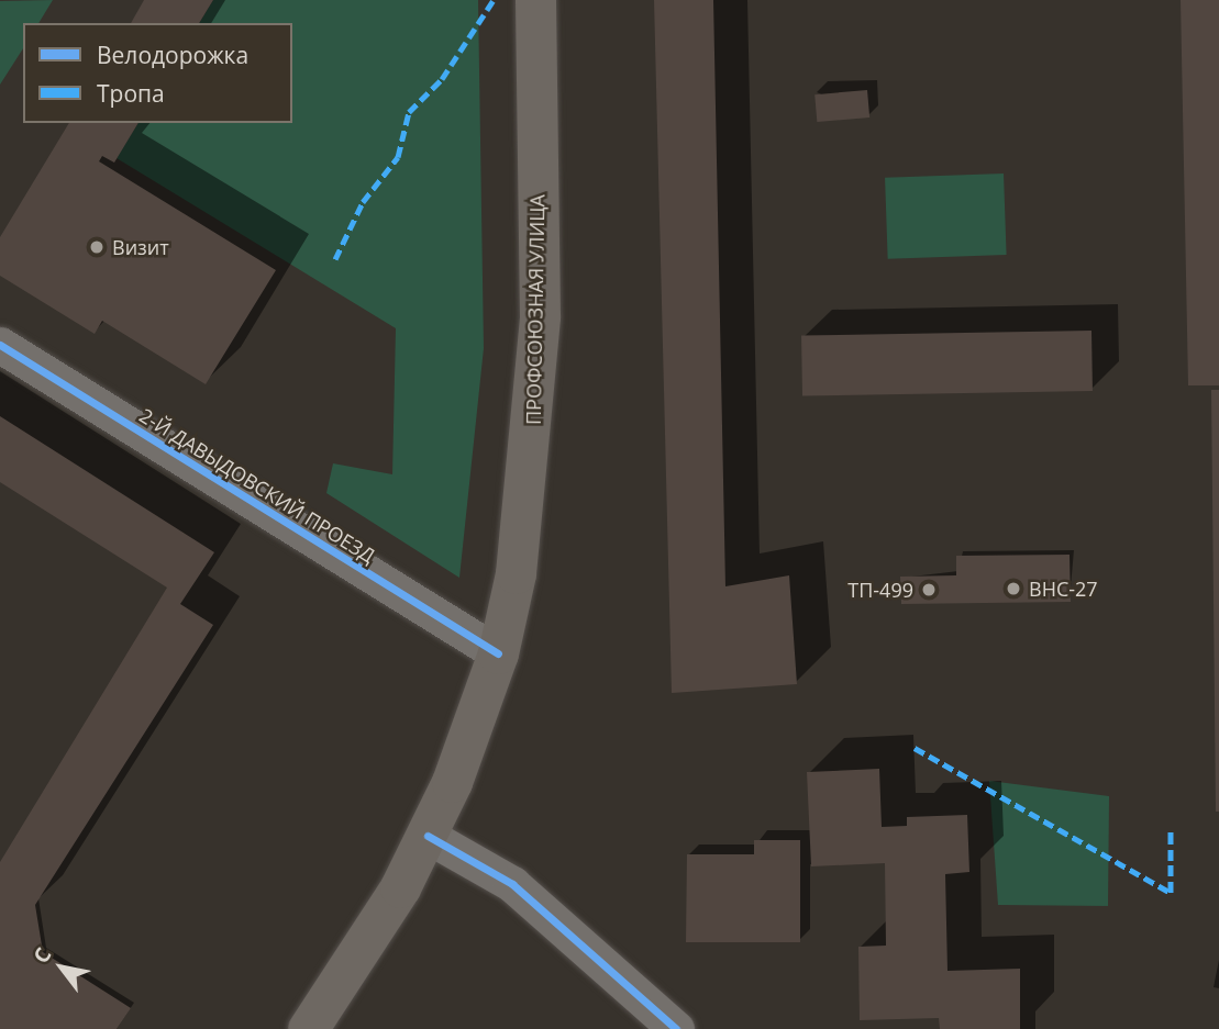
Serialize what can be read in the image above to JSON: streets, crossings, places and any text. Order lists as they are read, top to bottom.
{
  "streets": {
    "main road": ["ПРОФСОЮЗНАЯ УЛИЦА"],
    "street": ["2-Й ДАВЫДОВСКИЙ ПРОЕЗД"]
  },
  "crossings": [
    ["ПРОФСОЮЗНАЯ УЛИЦА", "2-Й ДАВЫДОВСКИЙ ПРОЕЗД"]
  ],
  "places": ["Визит", "ВНС-27", "ТП-499"],
  "legend": ["Велодорожка", "Тропа"],
  "north": "top left"
}
